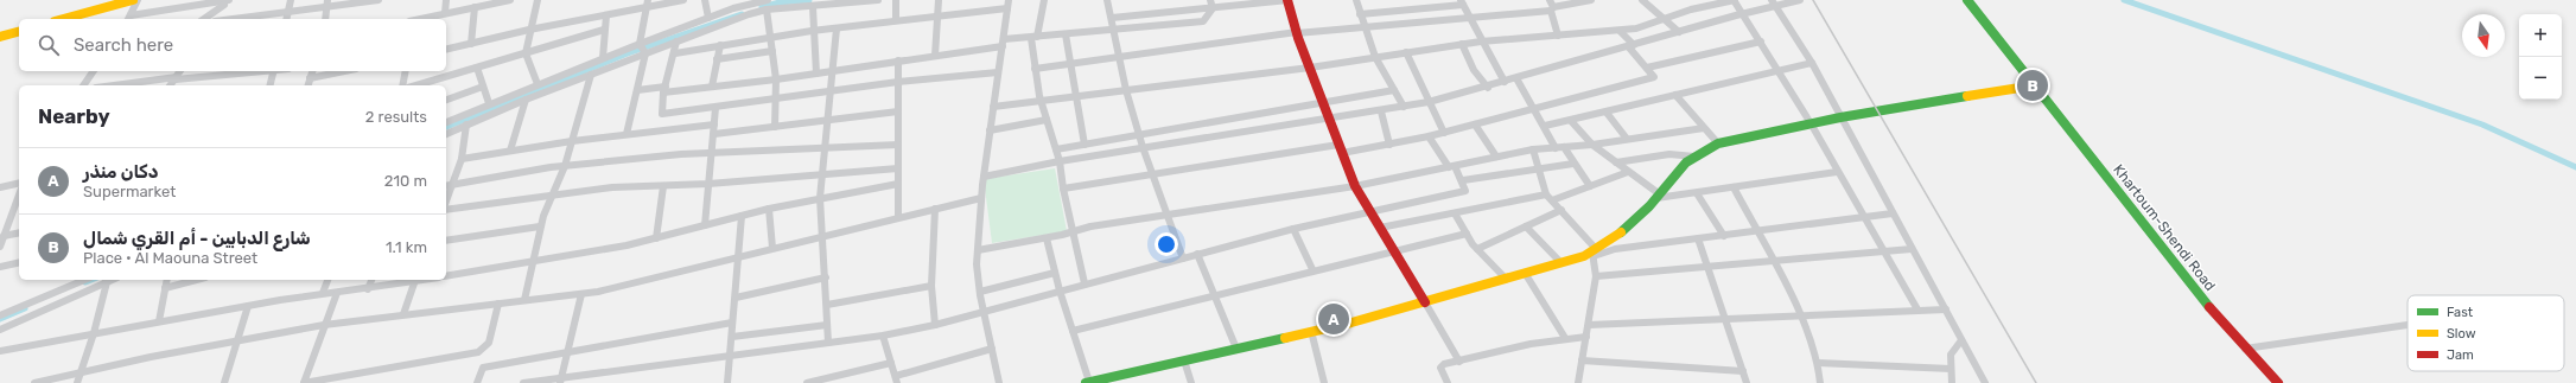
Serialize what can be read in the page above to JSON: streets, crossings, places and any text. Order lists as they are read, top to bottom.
{
  "streets": {
    "main road": ["Khartoum-Shendi Road"]
  },
  "legend": ["Fast", "Slow", "Jam"],
  "north": "bottom",
  "page": {
    "map_buttons": ["+", "−"],
    "search": "Search here",
    "pins": ["B", "A"],
    "heading": ["Nearby", "2 results"],
    "list": [
      {
        "mark": "A",
        "name": "دكان منذر",
        "note": "Supermarket",
        "value": "210 m"
      },
      {
        "mark": "B",
        "name": "شارع الدبابين - أم القري شمال",
        "note": "Place · Al Maouna Street",
        "value": "1.1 km"
      }
    ]
  }
}
